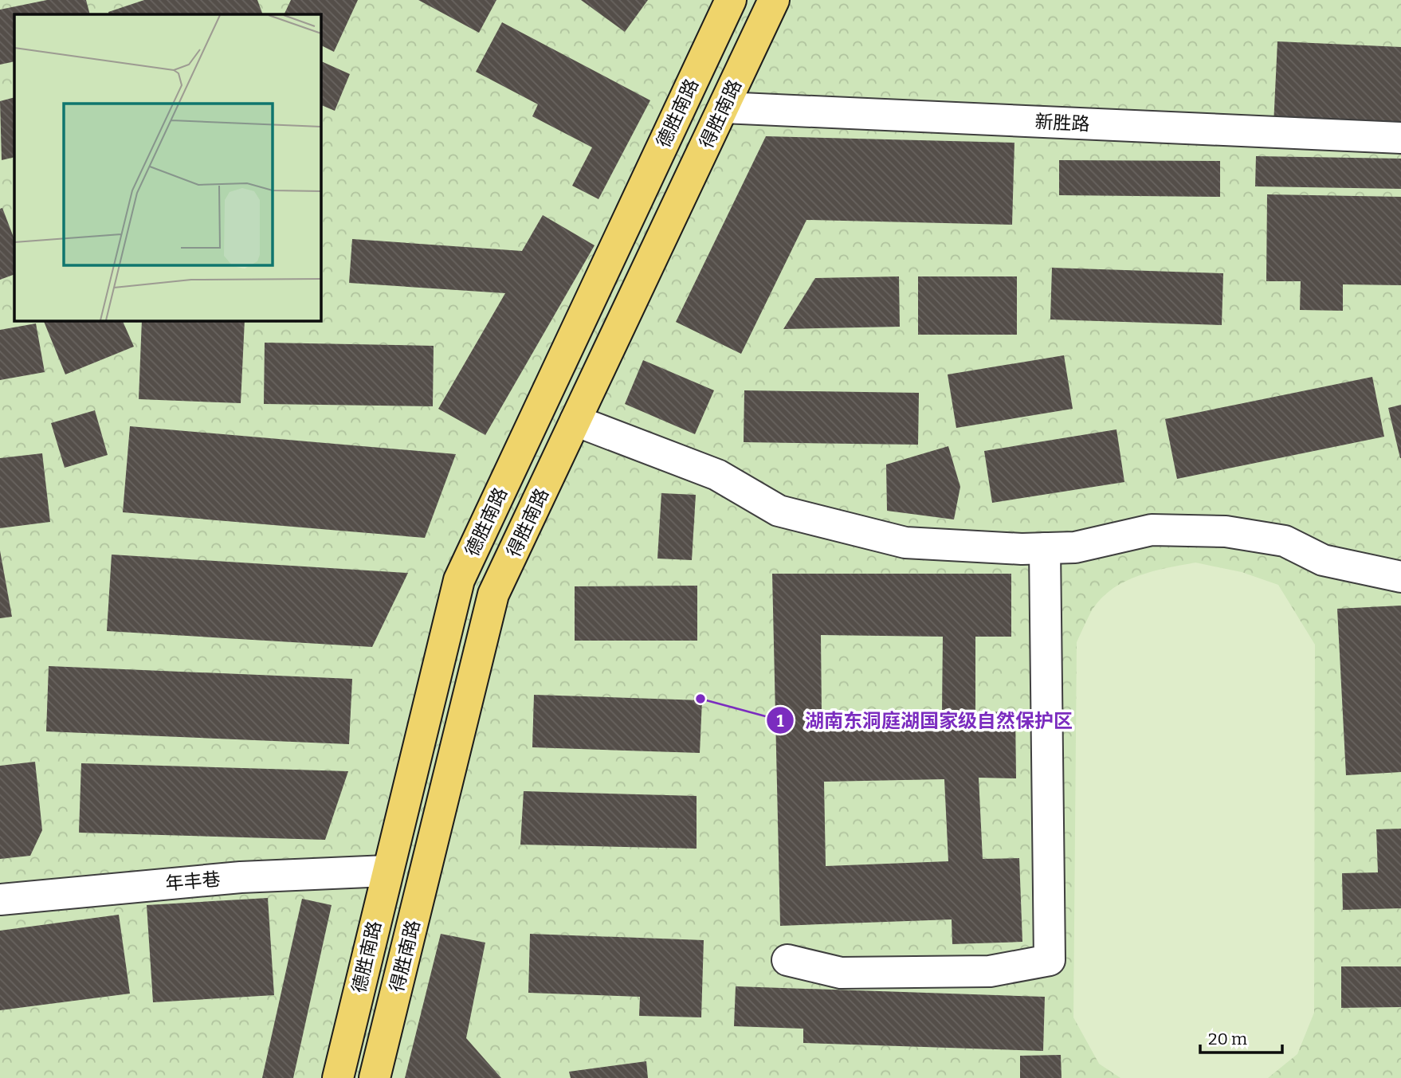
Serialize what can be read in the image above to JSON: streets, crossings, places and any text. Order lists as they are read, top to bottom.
{
  "streets": {
    "main road": ["德胜南路", "得胜南路"],
    "street": ["新胜路", "年丰巷"]
  },
  "crossings": [
    ["德胜南路", "年丰巷"],
    ["得胜南路", "新胜路"]
  ],
  "places": ["湖南东洞庭湖国家级自然保护区"],
  "scale_bar": "20 m"
}
